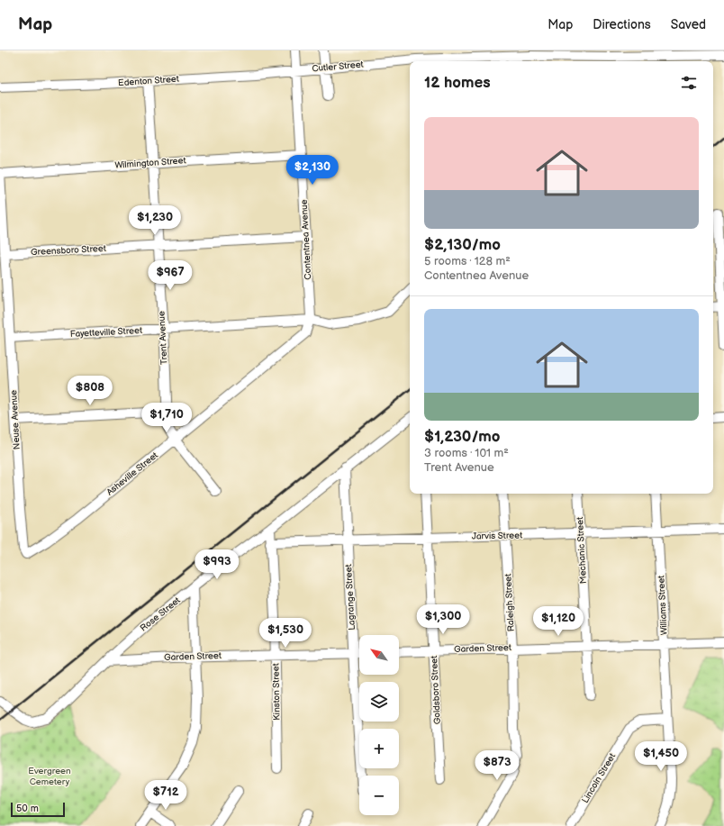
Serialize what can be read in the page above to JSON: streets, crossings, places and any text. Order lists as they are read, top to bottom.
{
  "streets": {
    "street": [
      "Cutler Street",
      "Edenton Street",
      "Wilmington Street",
      "Contentnea Avenue",
      "Greensboro Street",
      "Fayetteville Street",
      "Trent Avenue",
      "Neuse Avenue",
      "Asheville Street",
      "Jarvis Street",
      "Mechanic Street",
      "Lagrange Street",
      "Raleigh Street",
      "Williams Street",
      "Rose Street",
      "Garden Street",
      "Goldsboro Street",
      "Kinston Street",
      "Lincoln Street"
    ]
  },
  "crossings": [
    ["Cutler Street", "Edenton Street"],
    ["Cutler Street", "Contentnea Avenue"],
    ["Edenton Street", "Contentnea Avenue"],
    ["Edenton Street", "Trent Avenue"],
    ["Wilmington Street", "Contentnea Avenue"],
    ["Wilmington Street", "Trent Avenue"],
    ["Wilmington Street", "Neuse Avenue"],
    ["Contentnea Avenue", "Greensboro Street"],
    ["Contentnea Avenue", "Fayetteville Street"],
    ["Contentnea Avenue", "Asheville Street"],
    ["Greensboro Street", "Trent Avenue"],
    ["Greensboro Street", "Neuse Avenue"],
    ["Fayetteville Street", "Trent Avenue"],
    ["Fayetteville Street", "Neuse Avenue"],
    ["Fayetteville Street", "Asheville Street"],
    ["Trent Avenue", "Asheville Street"],
    ["Neuse Avenue", "Asheville Street"],
    ["Jarvis Street", "Mechanic Street"],
    ["Jarvis Street", "Lagrange Street"],
    ["Jarvis Street", "Raleigh Street"],
    ["Jarvis Street", "Williams Street"],
    ["Jarvis Street", "Goldsboro Street"],
    ["Jarvis Street", "Kinston Street"],
    ["Mechanic Street", "Garden Street"],
    ["Lagrange Street", "Rose Street"],
    ["Lagrange Street", "Garden Street"],
    ["Raleigh Street", "Garden Street"],
    ["Williams Street", "Garden Street"],
    ["Williams Street", "Lincoln Street"],
    ["Rose Street", "Garden Street"],
    ["Rose Street", "Kinston Street"],
    ["Garden Street", "Goldsboro Street"],
    ["Garden Street", "Kinston Street"]
  ],
  "parks": ["Evergreen Cemetery"],
  "scale_bar": "50 m",
  "north": "top left",
  "page": {
    "header": "Map",
    "nav": ["Map", "Directions", "Saved"],
    "heading": "12 homes",
    "list": [
      {
        "name": "$2,130/mo",
        "note": "5 rooms · 128 m² · Contentnea Avenue"
      },
      {
        "name": "$1,230/mo",
        "note": "3 rooms · 101 m² · Trent Avenue"
      }
    ],
    "price": [
      "$2,130",
      "$1,230",
      "$967",
      "$808",
      "$1,710",
      "$993",
      "$1,300",
      "$1,120",
      "$1,530",
      "$1,450",
      "$873",
      "$712"
    ],
    "map_buttons": ["+", "−"],
    "scale": "50 m"
  }
}
